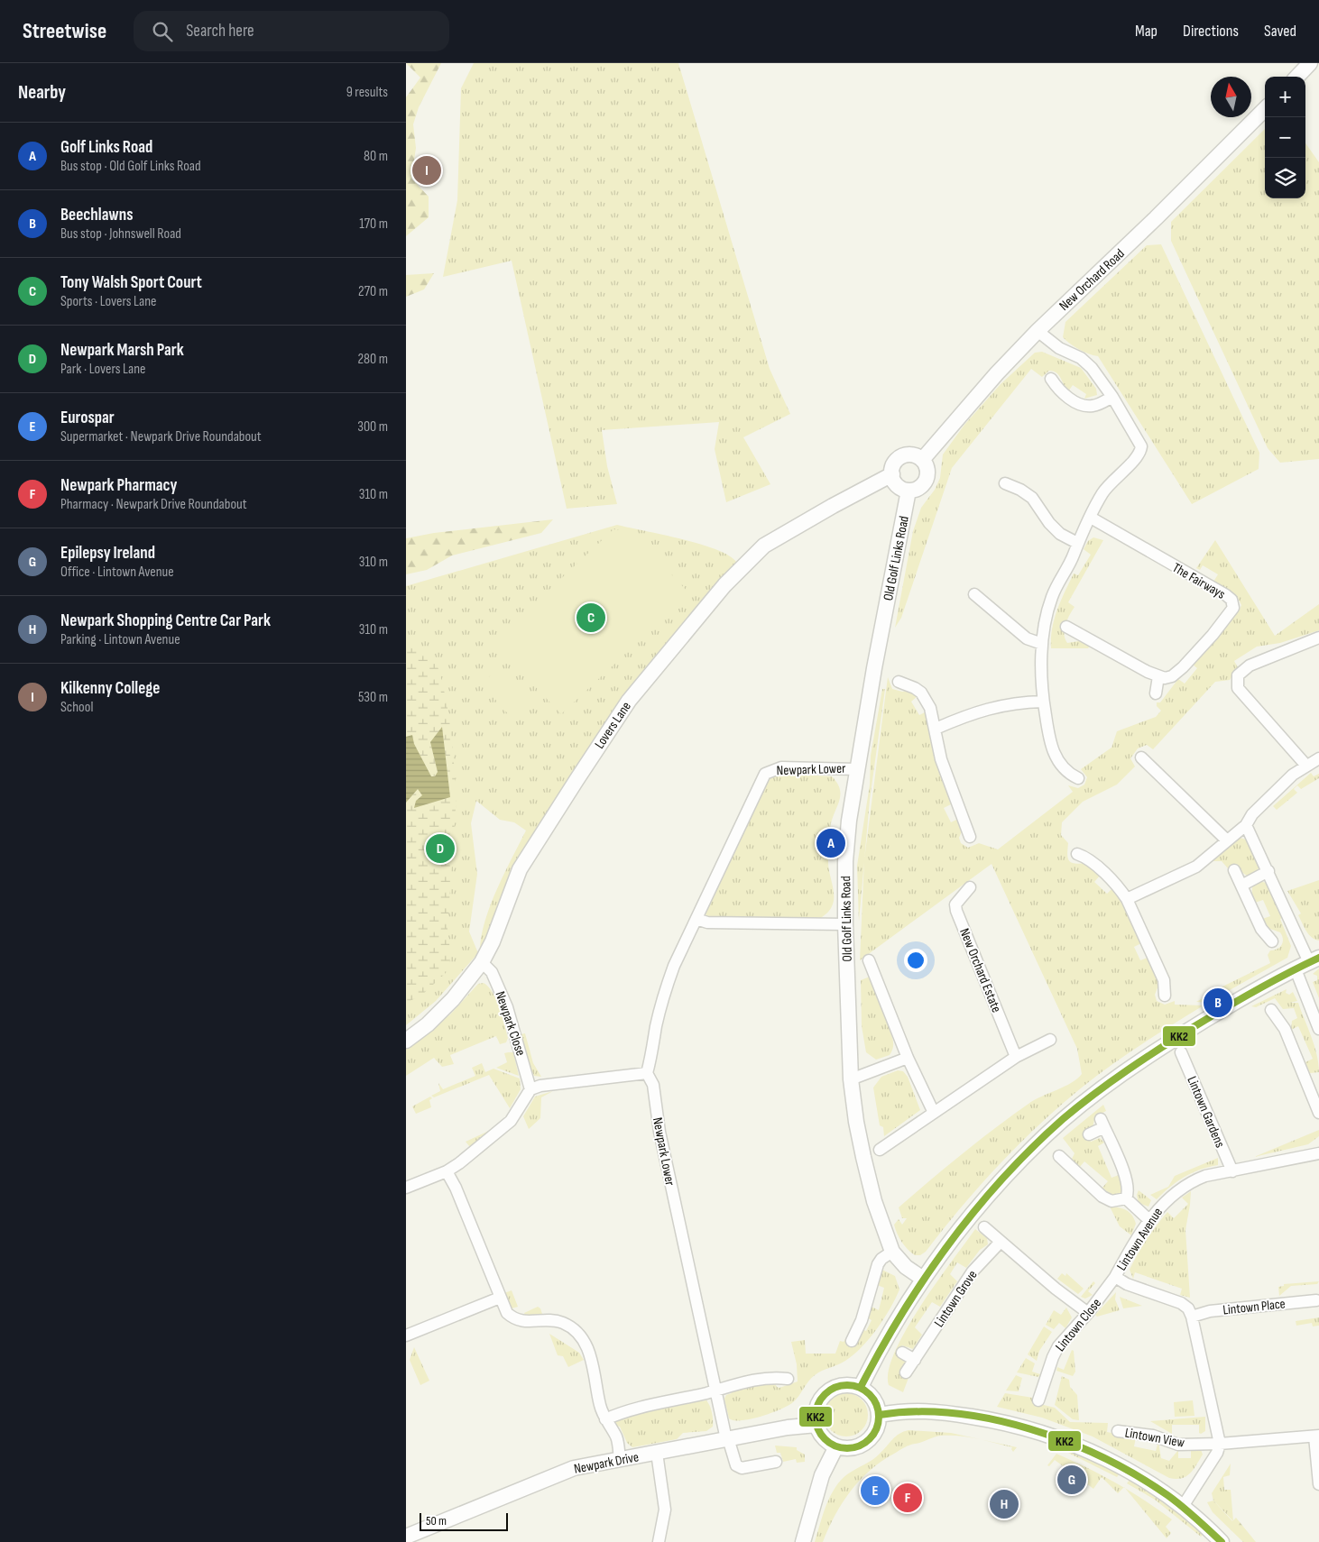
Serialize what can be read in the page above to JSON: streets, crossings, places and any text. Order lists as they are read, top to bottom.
{
  "streets": {
    "street": [
      "New Orchard Road",
      "Old Golf Links Road",
      "The Fairways",
      "Lovers Lane",
      "Newpark Lower",
      "New Orchard Estate",
      "Newpark Close",
      "Lintown Gardens",
      "Lintown Avenue",
      "Lintown Grove",
      "Lintown Place",
      "Lintown Close",
      "Lintown View",
      "Newpark Drive"
    ]
  },
  "crossings": [
    ["New Orchard Road", "Old Golf Links Road"],
    ["New Orchard Road", "Lovers Lane"],
    ["Old Golf Links Road", "Lovers Lane"],
    ["Old Golf Links Road", "Newpark Lower"],
    ["Lovers Lane", "Newpark Close"],
    ["Newpark Lower", "Newpark Drive"],
    ["Lintown Gardens", "Lintown Avenue"],
    ["Lintown Avenue", "Lintown Place"],
    ["Lintown Avenue", "Lintown Close"]
  ],
  "lines": ["transit line KK2"],
  "scale_bar": "50 m",
  "north": "top",
  "page": {
    "header": "Streetwise",
    "search": "Search here",
    "nav": ["Map", "Directions", "Saved"],
    "heading": ["Nearby", "9 results"],
    "map_buttons": ["+", "−"],
    "list": [
      {
        "mark": "A",
        "name": "Golf Links Road",
        "note": "Bus stop · Old Golf Links Road",
        "value": "80 m"
      },
      {
        "mark": "B",
        "name": "Beechlawns",
        "note": "Bus stop · Johnswell Road",
        "value": "170 m"
      },
      {
        "mark": "C",
        "name": "Tony Walsh Sport Court",
        "note": "Sports · Lovers Lane",
        "value": "270 m"
      },
      {
        "mark": "D",
        "name": "Newpark Marsh Park",
        "note": "Park · Lovers Lane",
        "value": "280 m"
      },
      {
        "mark": "E",
        "name": "Eurospar",
        "note": "Supermarket · Newpark Drive Roundabout",
        "value": "300 m"
      },
      {
        "mark": "F",
        "name": "Newpark Pharmacy",
        "note": "Pharmacy · Newpark Drive Roundabout",
        "value": "310 m"
      },
      {
        "mark": "G",
        "name": "Epilepsy Ireland",
        "note": "Office · Lintown Avenue",
        "value": "310 m"
      },
      {
        "mark": "H",
        "name": "Newpark Shopping Centre Car Park",
        "note": "Parking · Lintown Avenue",
        "value": "310 m"
      },
      {
        "mark": "I",
        "name": "Kilkenny College",
        "note": "School",
        "value": "530 m"
      }
    ],
    "pins": [
      "I",
      "C",
      "A",
      "D",
      "B",
      "G",
      "E",
      "F",
      "H"
    ],
    "scale": "50 m"
  }
}
